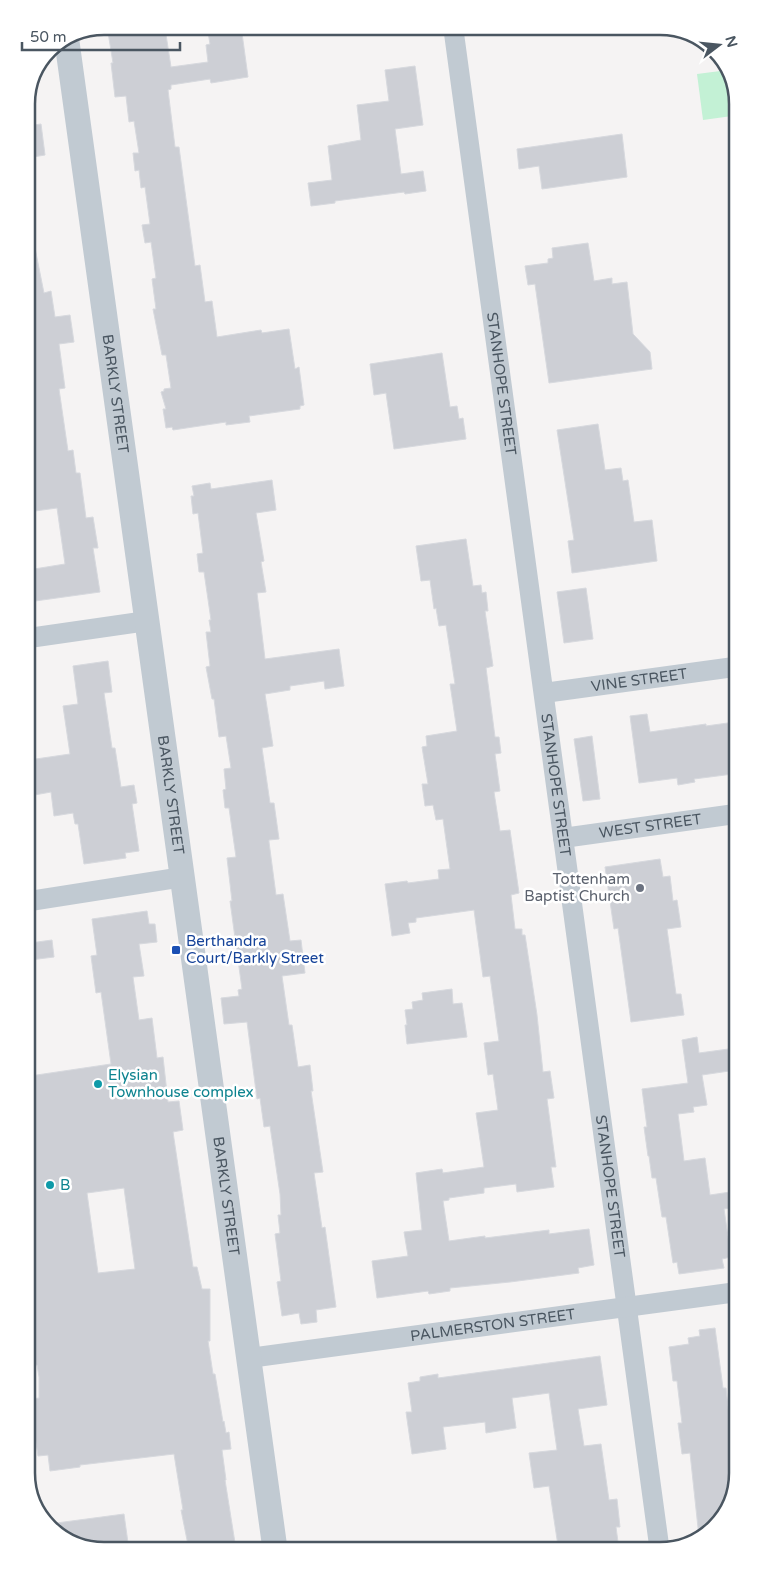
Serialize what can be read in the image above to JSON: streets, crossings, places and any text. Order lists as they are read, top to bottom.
{
  "streets": {
    "street": [
      "STANHOPE STREET",
      "BARKLY STREET",
      "VINE STREET",
      "WEST STREET",
      "PALMERSTON STREET"
    ]
  },
  "crossings": [
    ["STANHOPE STREET", "VINE STREET"],
    ["STANHOPE STREET", "WEST STREET"],
    ["STANHOPE STREET", "PALMERSTON STREET"],
    ["BARKLY STREET", "PALMERSTON STREET"]
  ],
  "places": {
    "other": ["Tottenham Baptist Church", "Elysian Townhouse complex", "B"],
    "transit": ["Berthandra Court/Barkly Street"]
  },
  "scale_bar": "50 m",
  "north": "right"
}
